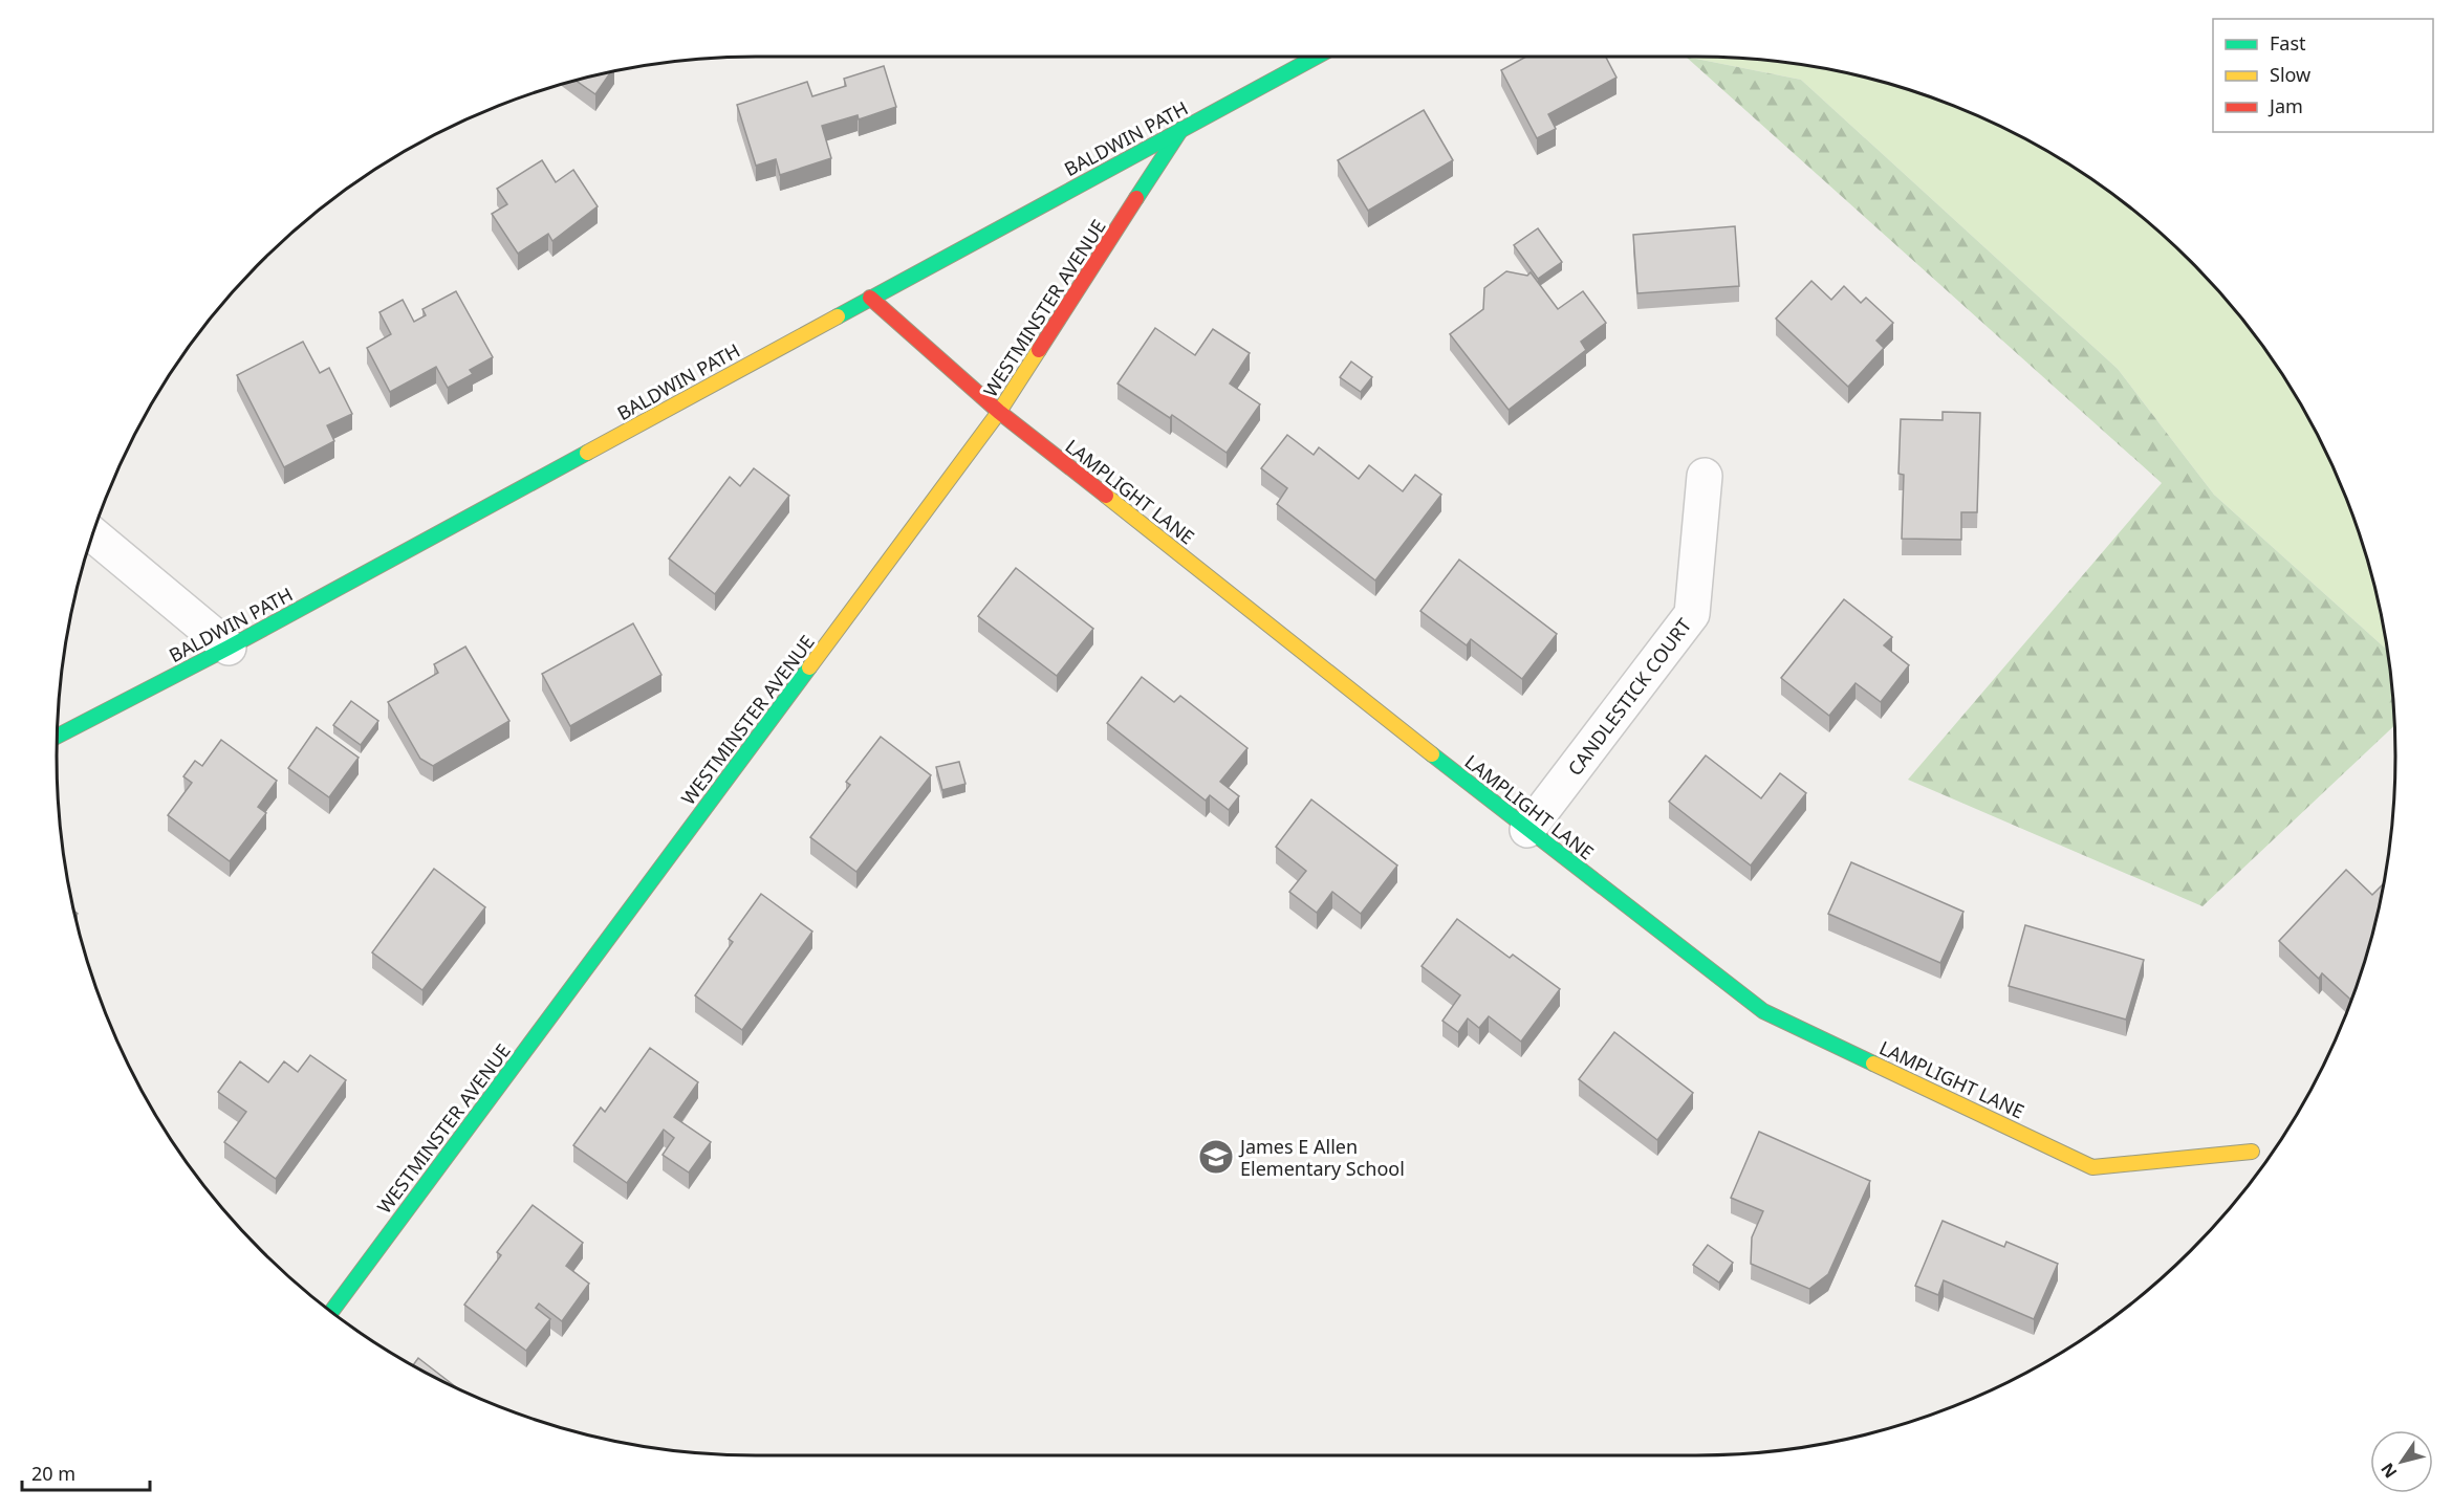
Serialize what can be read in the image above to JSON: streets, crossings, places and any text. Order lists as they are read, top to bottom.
{
  "streets": {
    "street": [
      "BALDWIN PATH",
      "WESTMINSTER AVENUE",
      "LAMPLIGHT LANE",
      "CANDLESTICK COURT"
    ]
  },
  "crossings": [
    ["BALDWIN PATH", "WESTMINSTER AVENUE"],
    ["BALDWIN PATH", "LAMPLIGHT LANE"],
    ["WESTMINSTER AVENUE", "LAMPLIGHT LANE"],
    ["LAMPLIGHT LANE", "CANDLESTICK COURT"]
  ],
  "places": {
    "school or university": ["James E Allen Elementary School"]
  },
  "legend": ["Fast", "Slow", "Jam"],
  "scale_bar": "20 m",
  "north": "bottom left"
}
